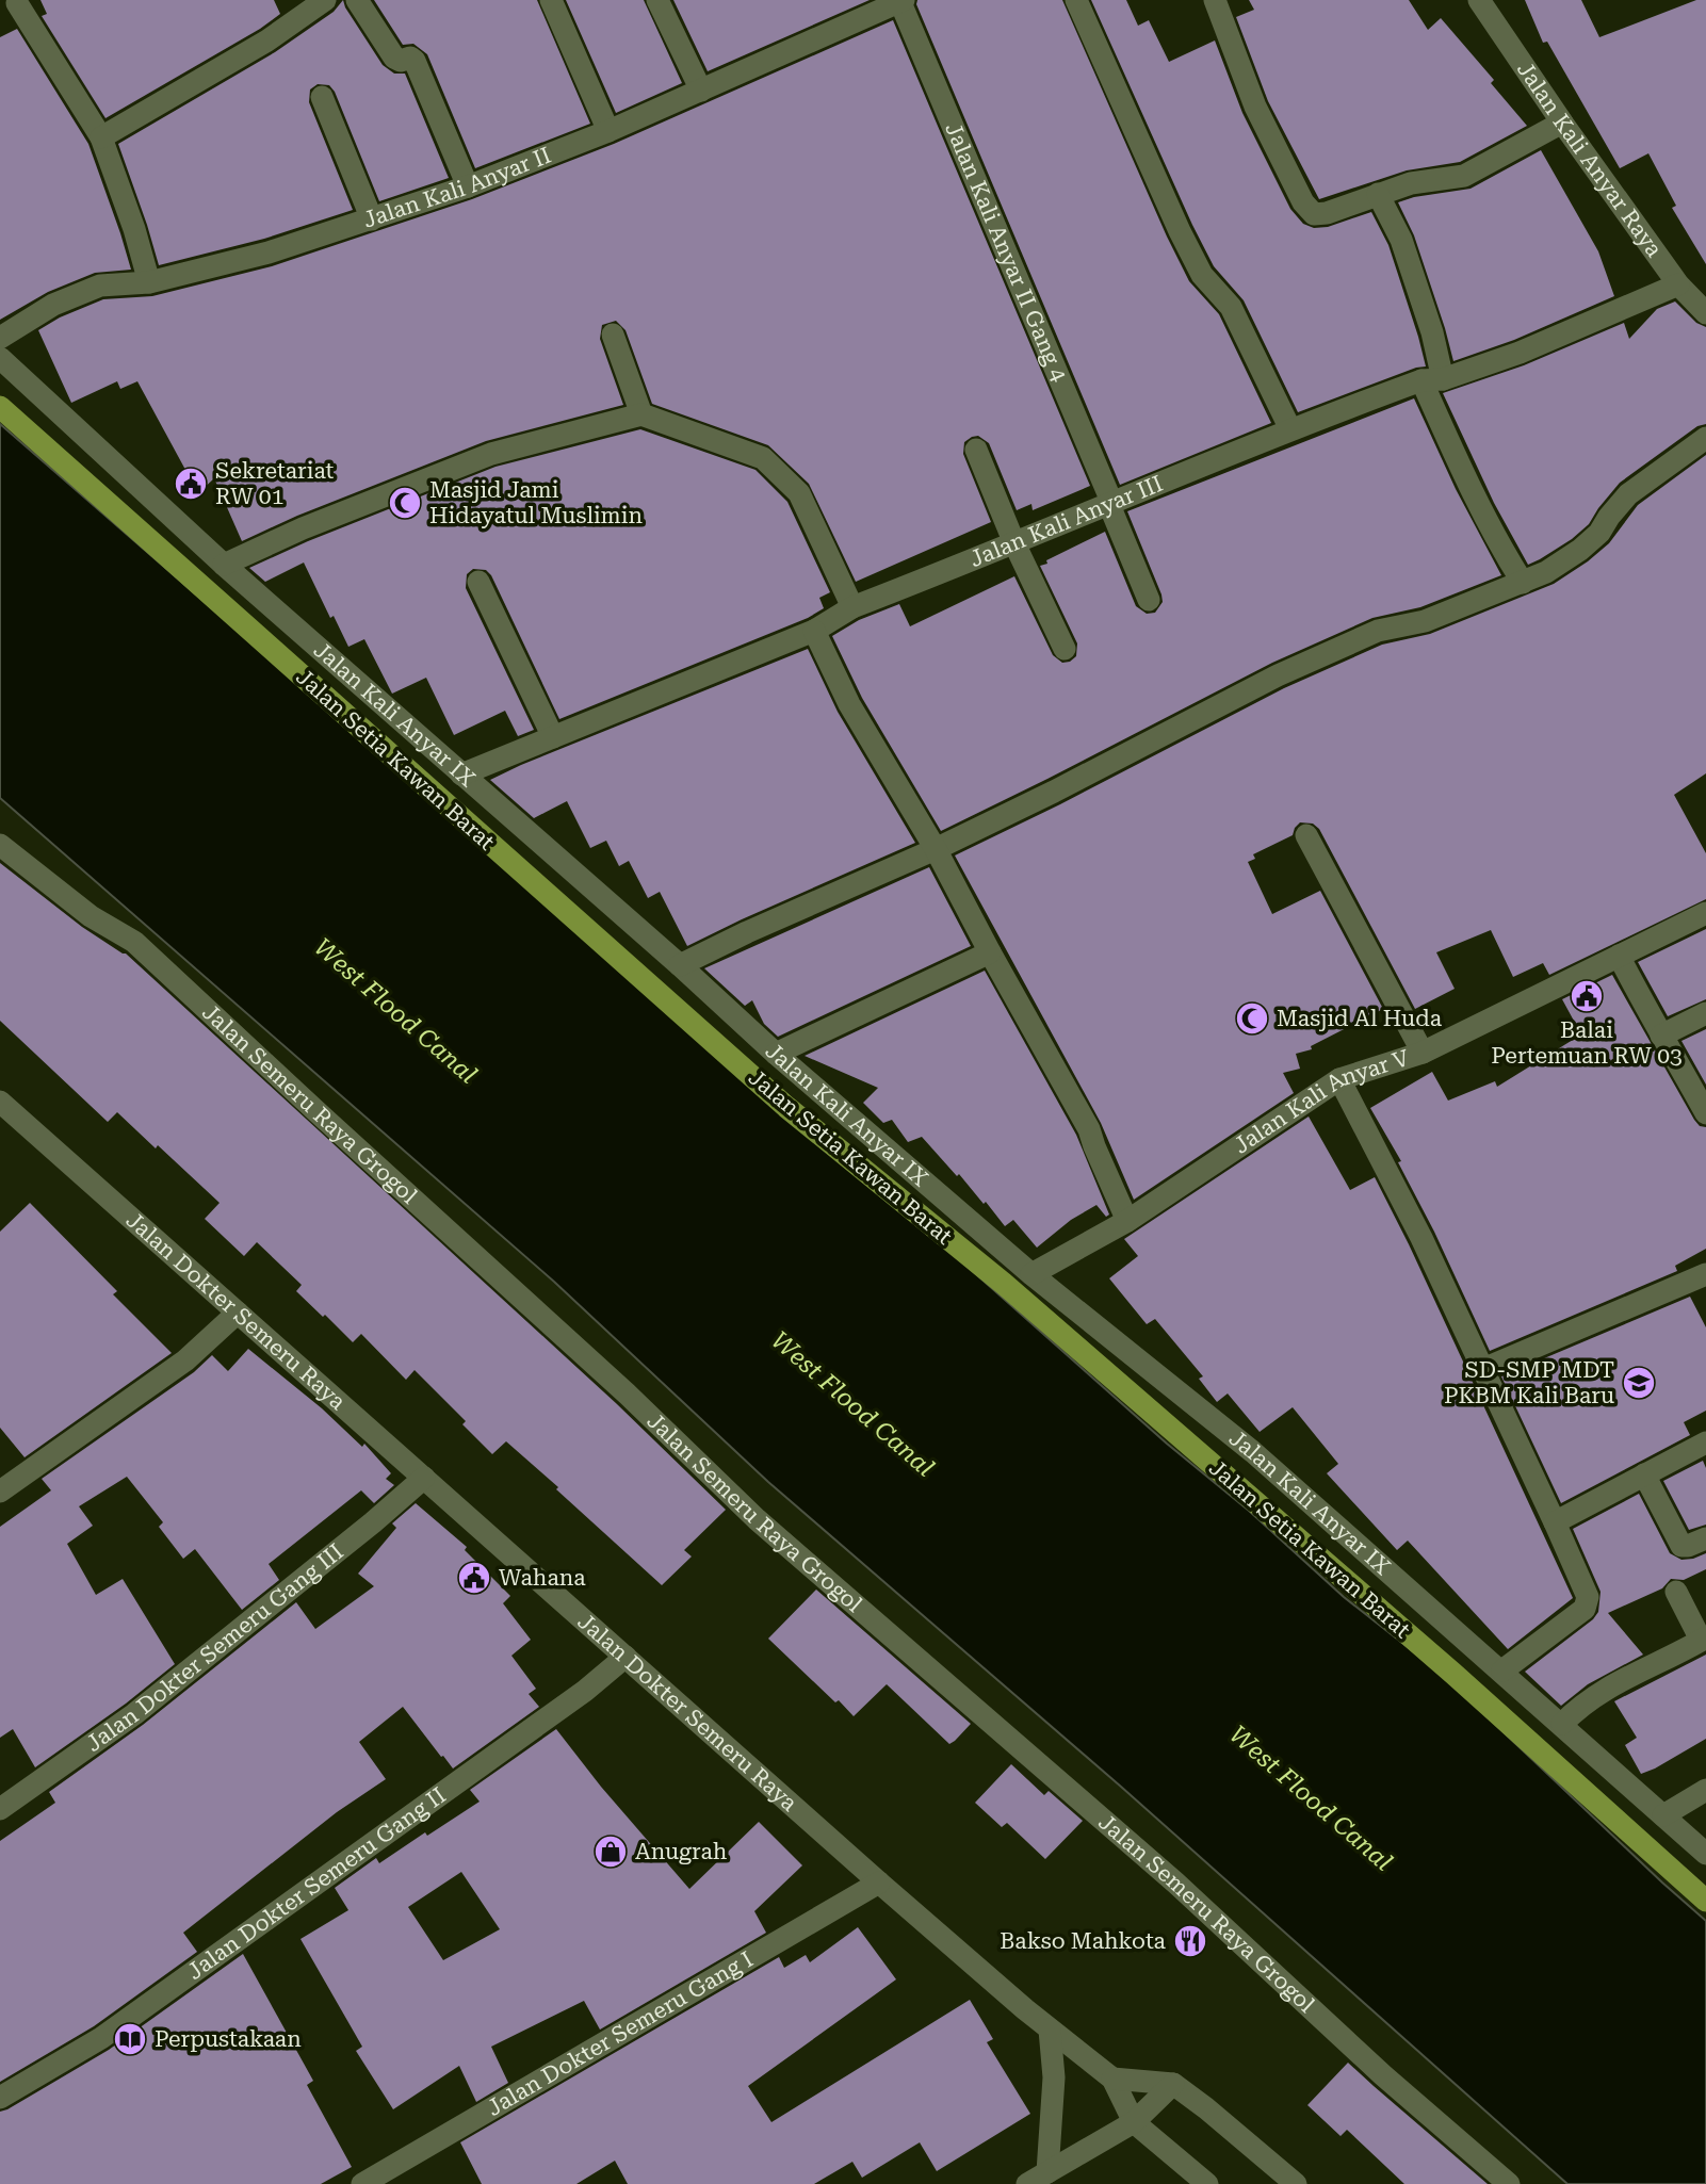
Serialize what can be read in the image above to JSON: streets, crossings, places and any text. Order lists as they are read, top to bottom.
{
  "streets": {
    "main road": ["Jalan Setia Kawan Barat"],
    "street": [
      "Jalan Kali Anyar Raya",
      "Jalan Kali Anyar II",
      "Jalan Kali Anyar II Gang 4",
      "Jalan Kali Anyar III",
      "Jalan Kali Anyar IX",
      "Jalan Semeru Raya Grogol",
      "Jalan Kali Anyar V",
      "Jalan Dokter Semeru Raya",
      "Jalan Dokter Semeru Gang III",
      "Jalan Dokter Semeru Gang II",
      "Jalan Dokter Semeru Gang I"
    ]
  },
  "crossings": [
    ["Jalan Kali Anyar Raya", "Jalan Kali Anyar III"],
    ["Jalan Kali Anyar II", "Jalan Kali Anyar II Gang 4"],
    ["Jalan Kali Anyar II Gang 4", "Jalan Kali Anyar III"],
    ["Jalan Kali Anyar III", "Jalan Kali Anyar IX"],
    ["Jalan Kali Anyar IX", "Jalan Kali Anyar V"],
    ["Jalan Dokter Semeru Raya", "Jalan Dokter Semeru Gang III"],
    ["Jalan Dokter Semeru Raya", "Jalan Dokter Semeru Gang II"],
    ["Jalan Dokter Semeru Raya", "Jalan Dokter Semeru Gang I"]
  ],
  "water": ["West Flood Canal"],
  "places": {
    "public building": ["Sekretariat RW 01", "Balai Pertemuan RW 03", "Wahana"],
    "mosque": ["Masjid Jami Hidayatul Muslimin", "Masjid Al Huda"],
    "school or university": ["SD-SMP MDT PKBM Kali Baru"],
    "shop": ["Anugrah"],
    "restaurant": ["Bakso Mahkota"],
    "library": ["Perpustakaan"]
  }
}
